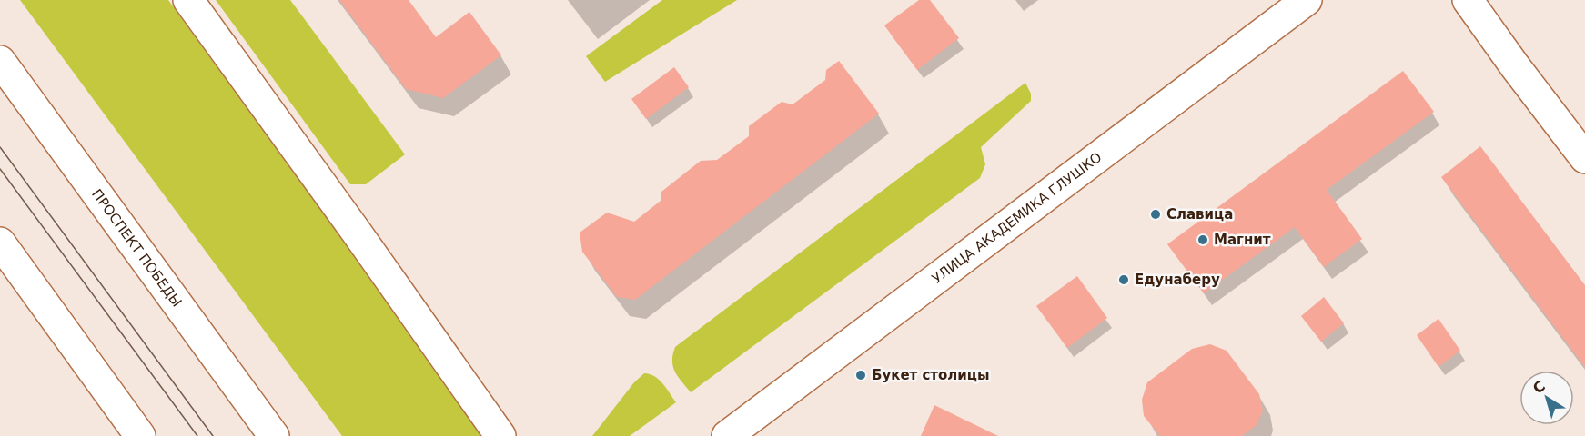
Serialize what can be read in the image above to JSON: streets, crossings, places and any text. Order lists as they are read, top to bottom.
{
  "streets": {
    "street": ["УЛИЦА АКАДЕМИКА ГЛУШКО", "ПРОСПЕКТ ПОБЕДЫ"]
  },
  "places": [
    "Славица",
    "Магнит",
    "Едунаберу",
    "Букет столицы"
  ],
  "north": "top left"
}
